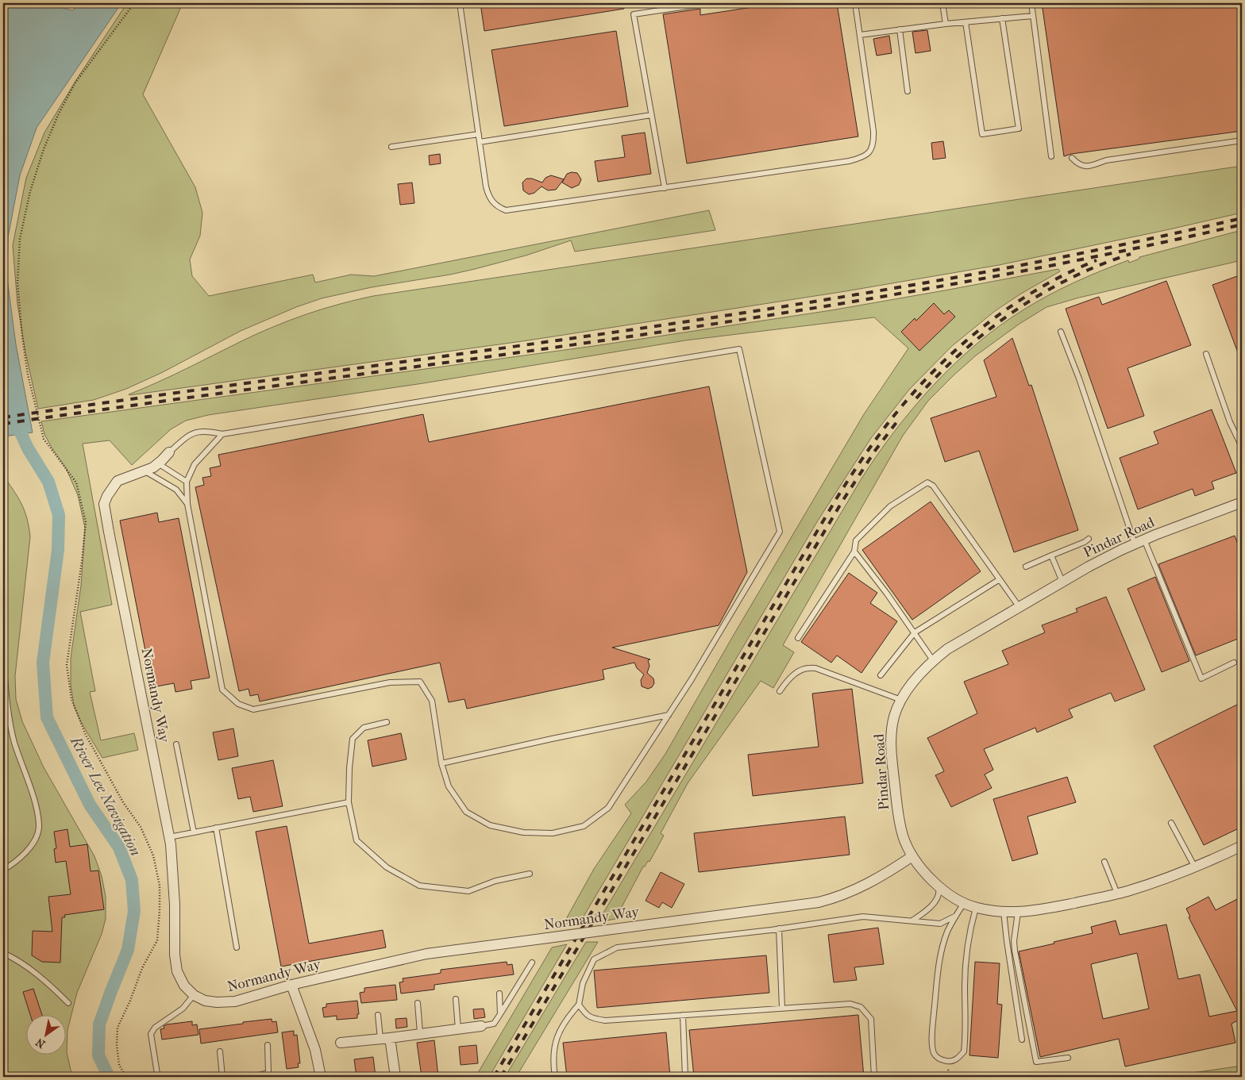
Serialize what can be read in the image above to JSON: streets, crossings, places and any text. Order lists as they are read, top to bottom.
{
  "streets": {
    "street": ["Pindar Road", "Normandy Way"]
  },
  "crossings": [
    ["Pindar Road", "Normandy Way"]
  ],
  "water": ["River Lee Navigation"],
  "north": "bottom left"
}
